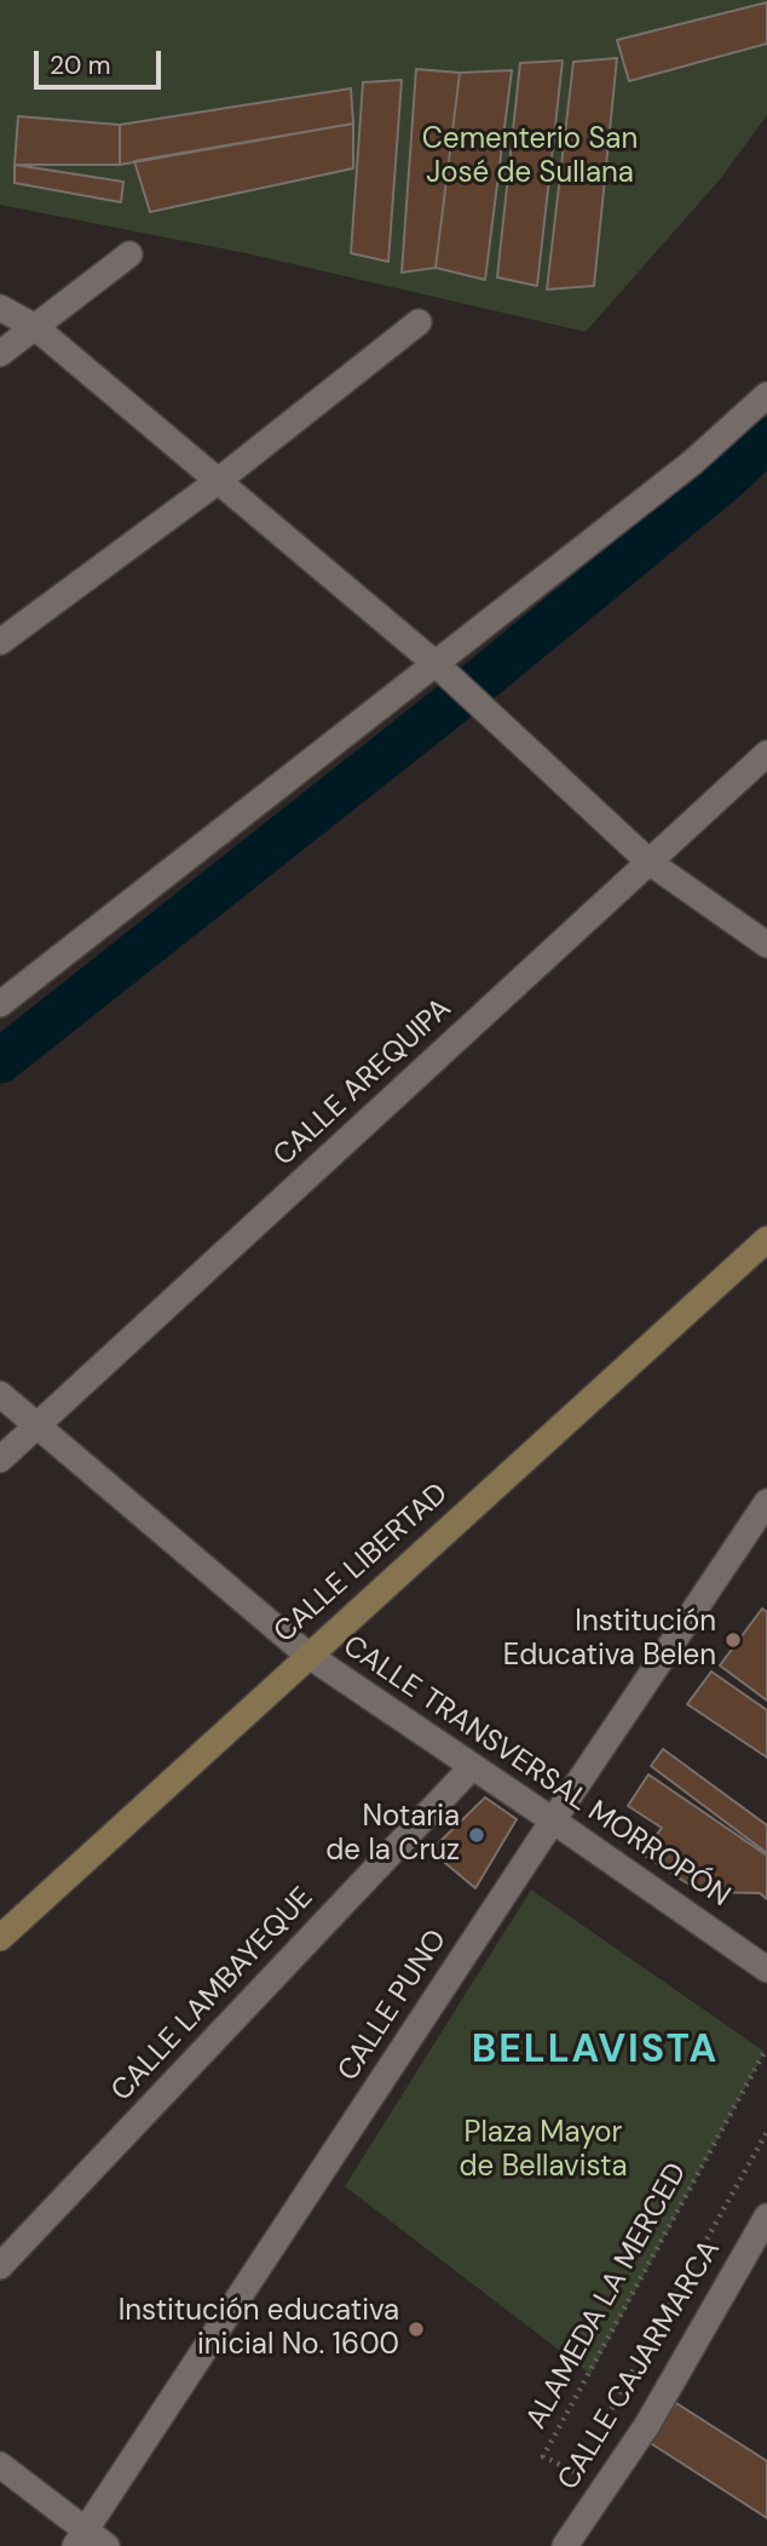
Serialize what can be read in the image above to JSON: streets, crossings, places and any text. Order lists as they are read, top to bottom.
{
  "streets": {
    "main road": ["CALLE LIBERTAD"],
    "street": [
      "CALLE AREQUIPA",
      "CALLE TRANSVERSAL MORROPÓN",
      "CALLE LAMBAYEQUE",
      "CALLE PUNO",
      "CALLE CAJARMARCA"
    ],
    "path": ["ALAMEDA LA MERCED"]
  },
  "crossings": [
    ["CALLE AREQUIPA", "CALLE TRANSVERSAL MORROPÓN"],
    ["CALLE LIBERTAD", "CALLE TRANSVERSAL MORROPÓN"],
    ["CALLE TRANSVERSAL MORROPÓN", "CALLE LAMBAYEQUE"],
    ["CALLE TRANSVERSAL MORROPÓN", "CALLE PUNO"]
  ],
  "districts": ["BELLAVISTA"],
  "parks": ["Cementerio San José de Sullana", "Plaza Mayor de Bellavista"],
  "places": ["Institución Educativa Belen", "Notaria de la Cruz", "Institución educativa inicial No. 1600"],
  "scale_bar": "20 m"
}
